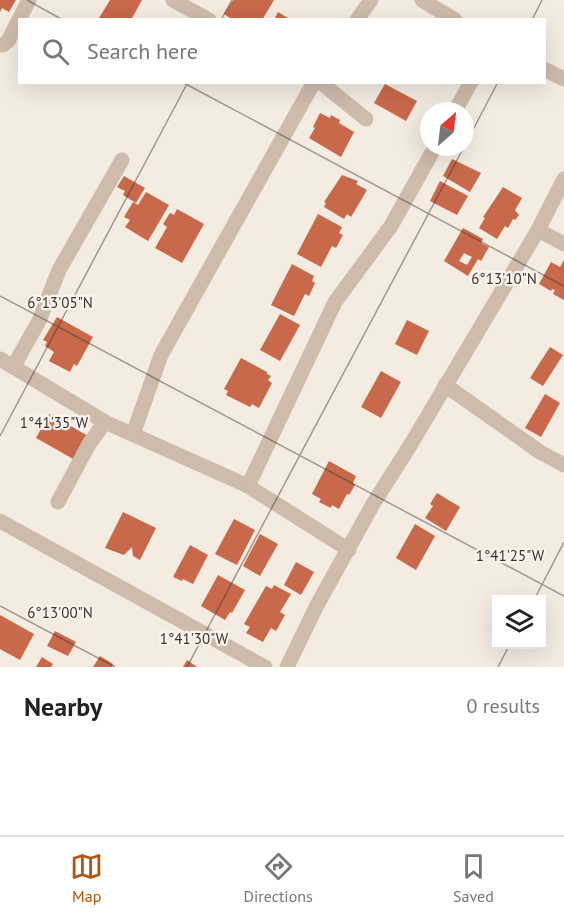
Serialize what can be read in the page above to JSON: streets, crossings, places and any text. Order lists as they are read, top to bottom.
{
  "north": "top right",
  "page": {
    "search": "Search here",
    "heading": ["Nearby", "0 results"],
    "nav": ["Map", "Directions", "Saved"]
  },
  "coordinates": [
    "6°13'10\"N",
    "6°13'05\"N",
    "1°41'35\"W",
    "1°41'25\"W",
    "6°13'00\"N",
    "1°41'30\"W"
  ]
}
